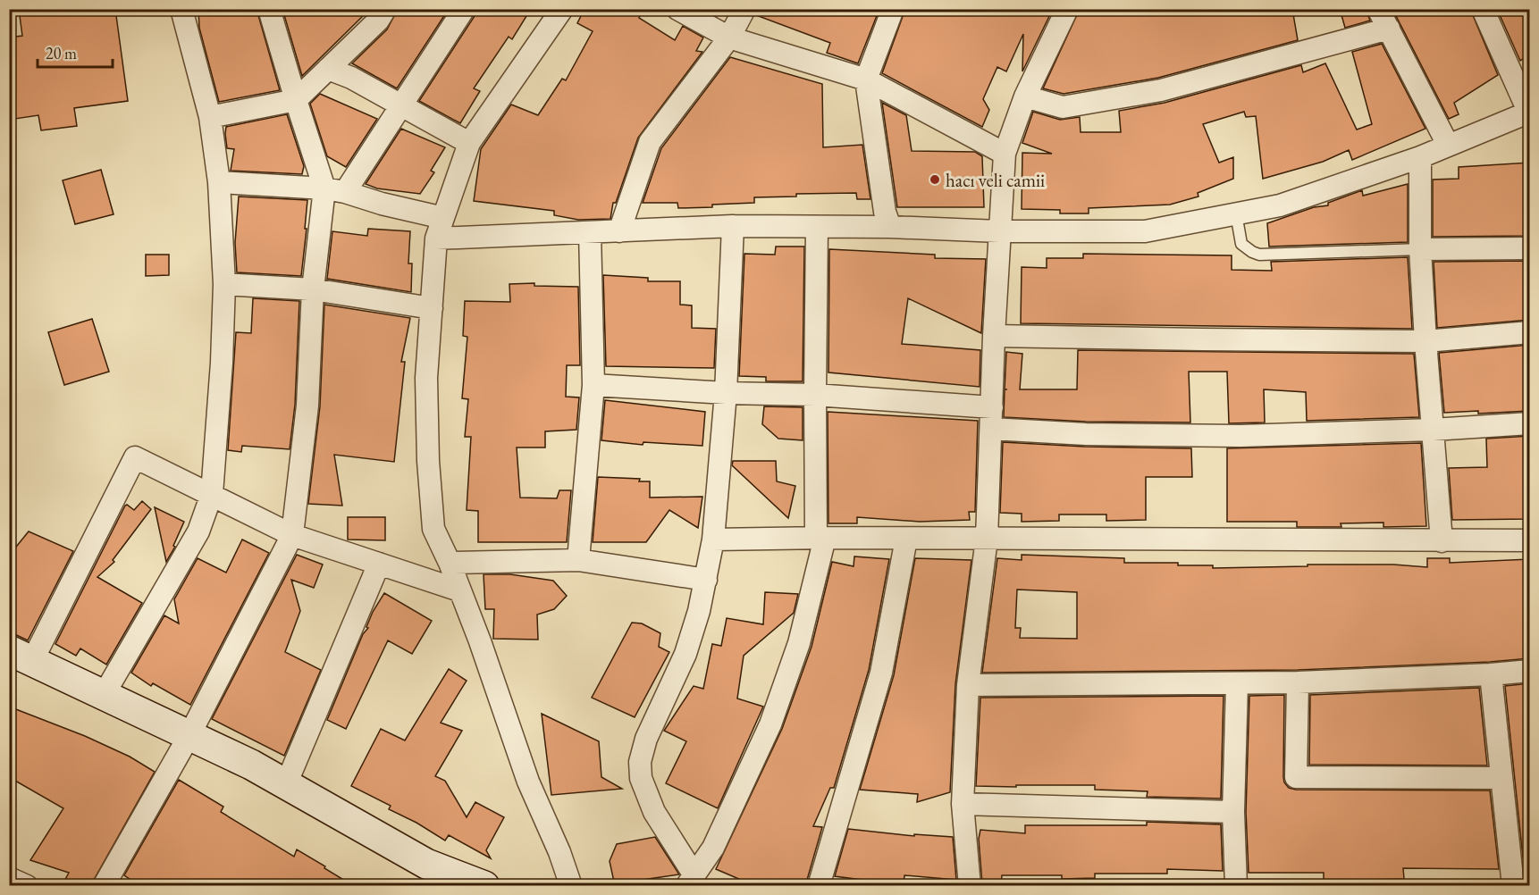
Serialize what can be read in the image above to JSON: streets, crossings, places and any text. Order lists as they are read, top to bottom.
{
  "places": ["hacı veli camii"],
  "scale_bar": "20 m"
}
